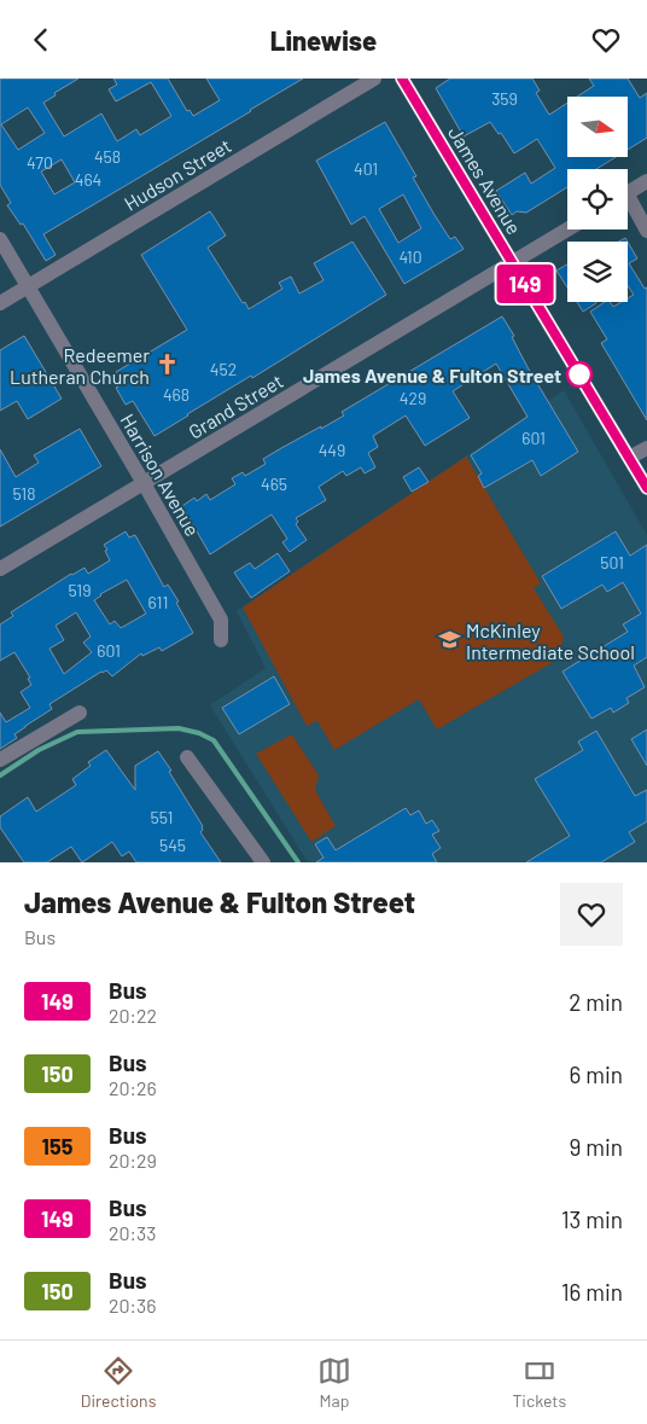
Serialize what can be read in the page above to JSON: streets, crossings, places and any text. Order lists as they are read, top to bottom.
{
  "streets": {
    "street": [
      "Hudson Street",
      "James Avenue",
      "Grand Street",
      "Harrison Avenue"
    ]
  },
  "crossings": [
    ["Hudson Street", "Harrison Avenue"],
    ["James Avenue", "Grand Street"],
    ["Grand Street", "Harrison Avenue"]
  ],
  "places": {
    "church": ["Redeemer Lutheran Church"],
    "other": ["James Avenue & Fulton Street"],
    "school or university": ["McKinley Intermediate School"]
  },
  "lines": ["bus line 149"],
  "house_numbers": [
    "359",
    "458",
    "470",
    "401",
    "464",
    "410",
    "452",
    "468",
    "429",
    "601",
    "449",
    "465",
    "518",
    "501",
    "519",
    "611",
    "601",
    "551",
    "545"
  ],
  "north": "right",
  "page": {
    "header": "Linewise",
    "on_map": "149",
    "heading": ["James Avenue & Fulton Street", "Bus"],
    "list": [
      {
        "mark": "149",
        "name": "Bus",
        "note": "20:22",
        "value": "2 min"
      },
      {
        "mark": "150",
        "name": "Bus",
        "note": "20:26",
        "value": "6 min"
      },
      {
        "mark": "155",
        "name": "Bus",
        "note": "20:29",
        "value": "9 min"
      },
      {
        "mark": "149",
        "name": "Bus",
        "note": "20:33",
        "value": "13 min"
      },
      {
        "mark": "150",
        "name": "Bus",
        "note": "20:36",
        "value": "16 min"
      }
    ],
    "tabs": ["Directions", "Map", "Tickets"]
  }
}
